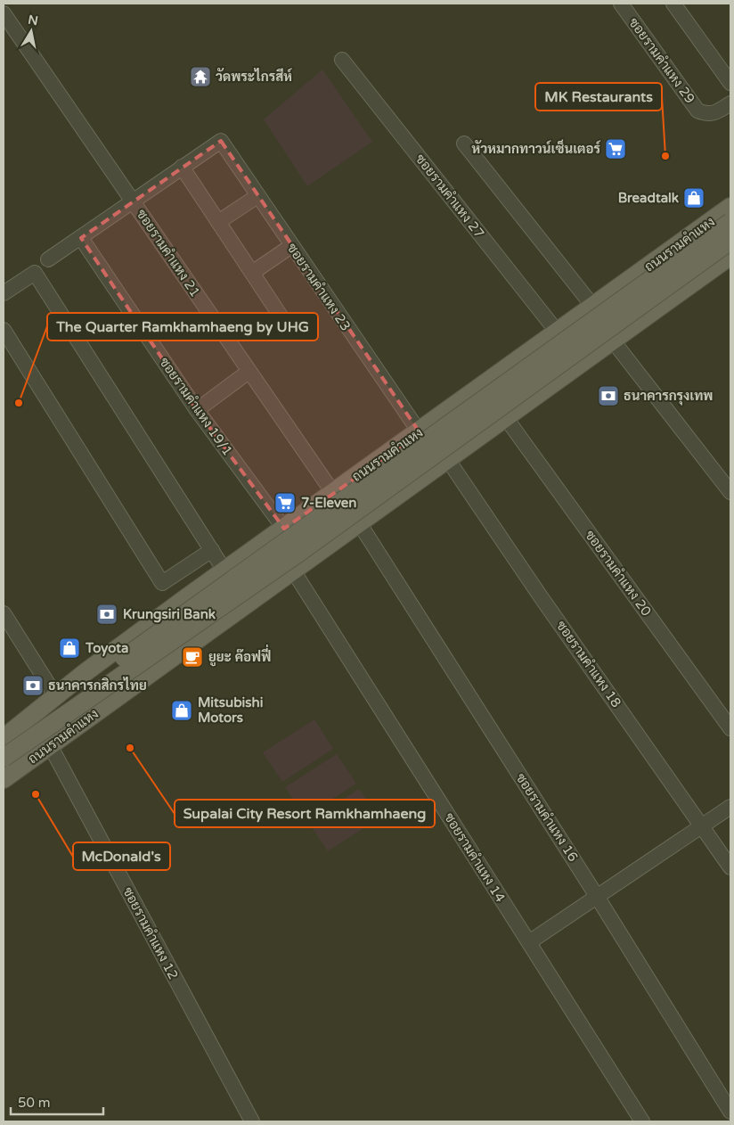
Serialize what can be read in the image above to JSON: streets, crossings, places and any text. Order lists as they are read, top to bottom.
{
  "streets": {
    "main road": ["ถนนรามคำแหง"],
    "street": [
      "ซอยรามคำแหง 29",
      "ซอยรามคำแหง 27",
      "ซอยรามคำแหง 21",
      "ซอยรามคำแหง 23",
      "ซอยรามคำแหง 19/1",
      "ซอยรามคำแหง 20",
      "ซอยรามคำแหง 18",
      "ซอยรามคำแหง 16",
      "ซอยรามคำแหง 14",
      "ซอยรามคำแหง 12"
    ]
  },
  "crossings": [
    ["ซอยรามคำแหง 27", "ถนนรามคำแหง"],
    ["ถนนรามคำแหง", "ซอยรามคำแหง 21"],
    ["ถนนรามคำแหง", "ซอยรามคำแหง 23"],
    ["ถนนรามคำแหง", "ซอยรามคำแหง 19/1"],
    ["ถนนรามคำแหง", "ซอยรามคำแหง 20"],
    ["ถนนรามคำแหง", "ซอยรามคำแหง 18"],
    ["ถนนรามคำแหง", "ซอยรามคำแหง 16"],
    ["ถนนรามคำแหง", "ซอยรามคำแหง 14"],
    ["ถนนรามคำแหง", "ซอยรามคำแหง 12"]
  ],
  "places": {
    "temple": ["วัดพระไกรสีห์"],
    "supermarket": ["หัวหมากทาวน์เซ็นเตอร์", "7-Eleven"],
    "other": [
      "MK Restaurants",
      "The Quarter Ramkhamhaeng by UHG",
      "Supalai City Resort Ramkhamhaeng",
      "McDonald's"
    ],
    "shop": ["Breadtalk", "Toyota", "Mitsubishi Motors"],
    "bank": ["ธนาคารกรุงเทพ", "Krungsiri Bank", "ธนาคารกสิกรไทย"],
    "cafe": ["ยูยะ ค๊อฟฟี่"]
  },
  "scale_bar": "50 m",
  "north": "top"
}
